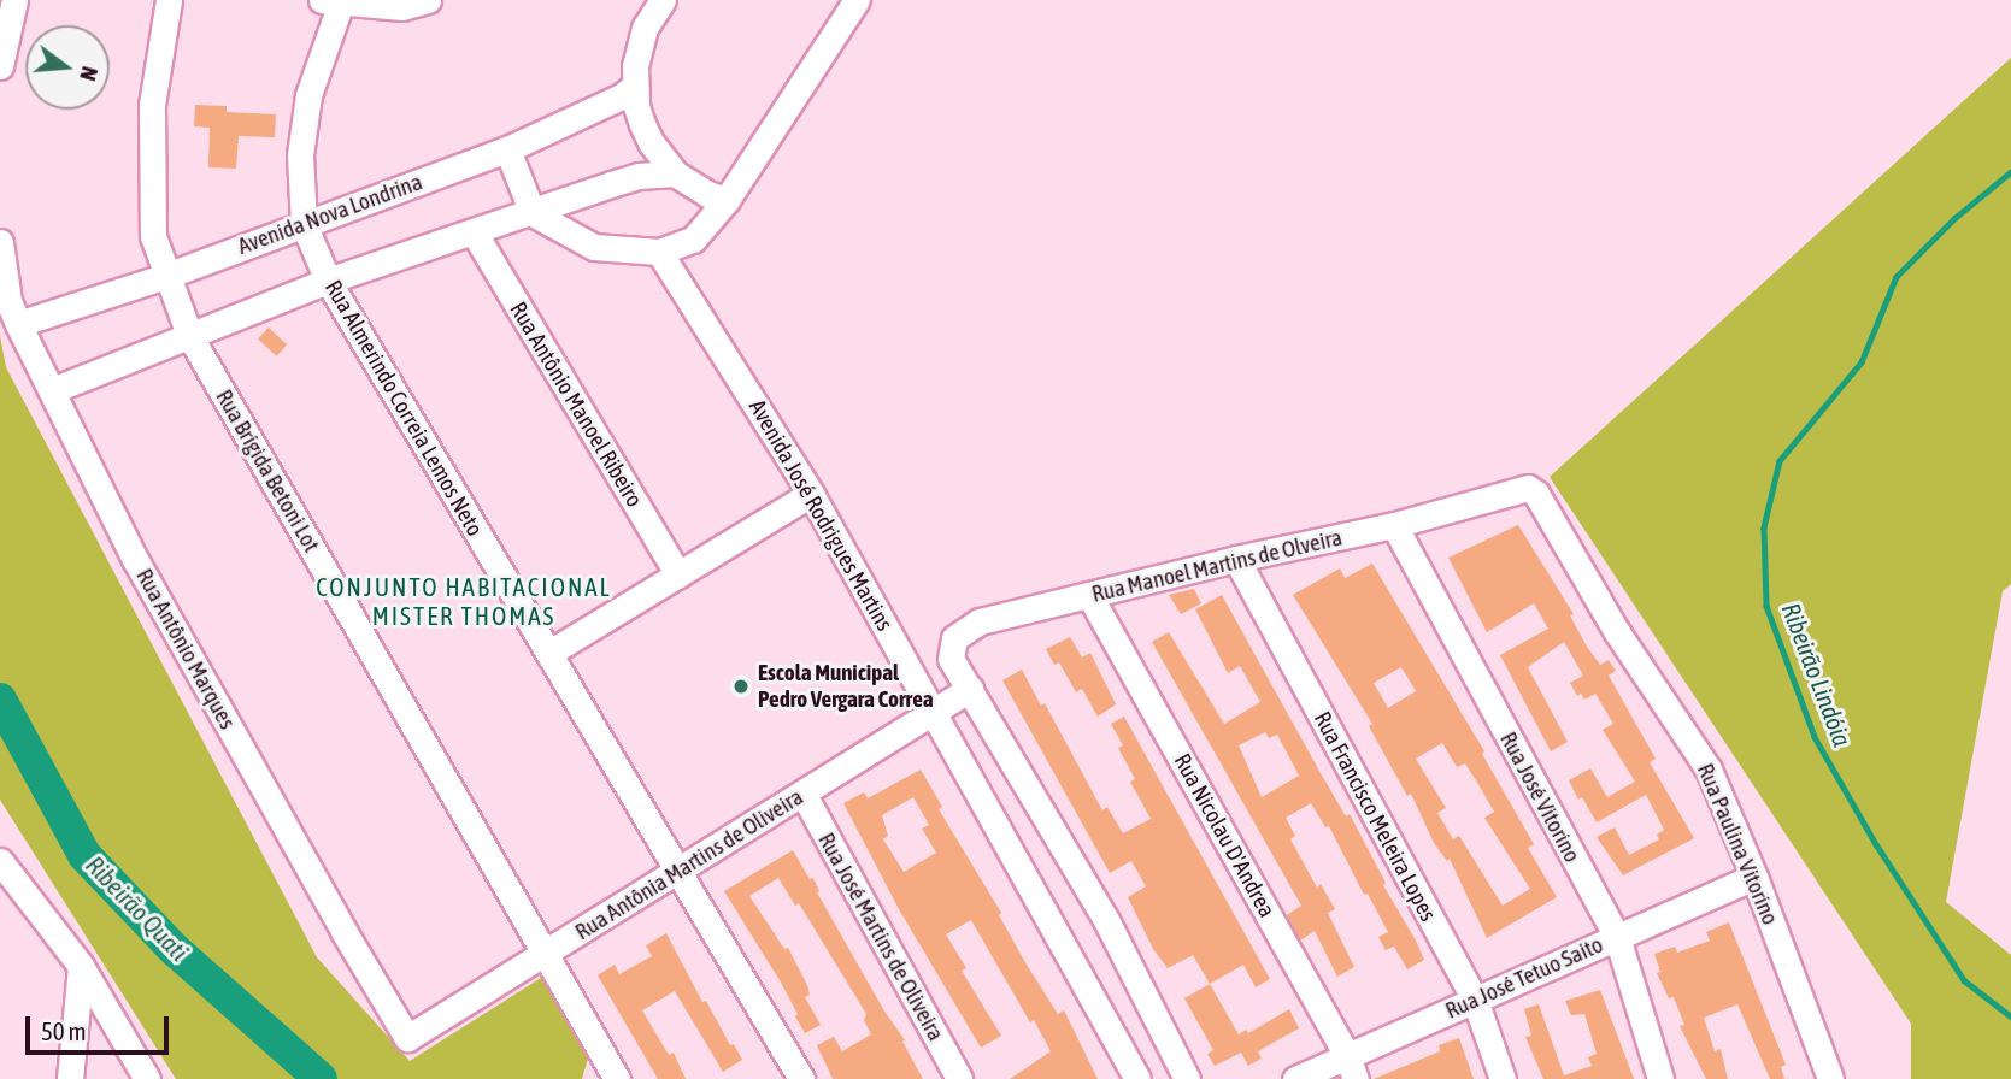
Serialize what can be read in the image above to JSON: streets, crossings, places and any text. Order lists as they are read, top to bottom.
{
  "streets": {
    "street": [
      "Avenida Nova Londrina",
      "Rua Antônio Manoel Ribeiro",
      "Rua Almerindo Correia Lemos Neto",
      "Rua Brígida Betoni Lot",
      "Avenida José Rodrigues Martins",
      "Rua Manoel Martins de Olveira",
      "Rua Antônio Marques",
      "Rua José Vitorino",
      "Rua Francisco Meleira Lopes",
      "Rua Nicolau D'Andrea",
      "Rua Paulina Vitorino",
      "Rua Antônia Martins de Oliveira",
      "Rua José Martins de Oliveira",
      "Rua José Tetuo Saito"
    ]
  },
  "crossings": [
    ["Avenida Nova Londrina", "Rua Almerindo Correia Lemos Neto"],
    ["Avenida Nova Londrina", "Rua Brígida Betoni Lot"],
    ["Avenida Nova Londrina", "Rua Antônio Marques"],
    ["Rua Almerindo Correia Lemos Neto", "Rua Antônia Martins de Oliveira"],
    ["Rua Brígida Betoni Lot", "Rua Antônia Martins de Oliveira"],
    ["Avenida José Rodrigues Martins", "Rua Antônia Martins de Oliveira"],
    ["Rua Manoel Martins de Olveira", "Rua José Vitorino"],
    ["Rua Manoel Martins de Olveira", "Rua Francisco Meleira Lopes"],
    ["Rua Manoel Martins de Olveira", "Rua Nicolau D'Andrea"],
    ["Rua Manoel Martins de Olveira", "Rua Paulina Vitorino"],
    ["Rua Manoel Martins de Olveira", "Rua Antônia Martins de Oliveira"],
    ["Rua Antônio Marques", "Rua Antônia Martins de Oliveira"],
    ["Rua José Vitorino", "Rua José Tetuo Saito"],
    ["Rua Francisco Meleira Lopes", "Rua José Tetuo Saito"],
    ["Rua Nicolau D'Andrea", "Rua José Tetuo Saito"],
    ["Rua Paulina Vitorino", "Rua José Tetuo Saito"],
    ["Rua Antônia Martins de Oliveira", "Rua José Martins de Oliveira"]
  ],
  "districts": ["CONJUNTO HABITACIONAL MISTER THOMAS"],
  "water": ["Ribeirão Lindóia", "Ribeirão Quati"],
  "places": ["Escola Municipal Pedro Vergara Correa"],
  "scale_bar": "50 m",
  "north": "right"
}
